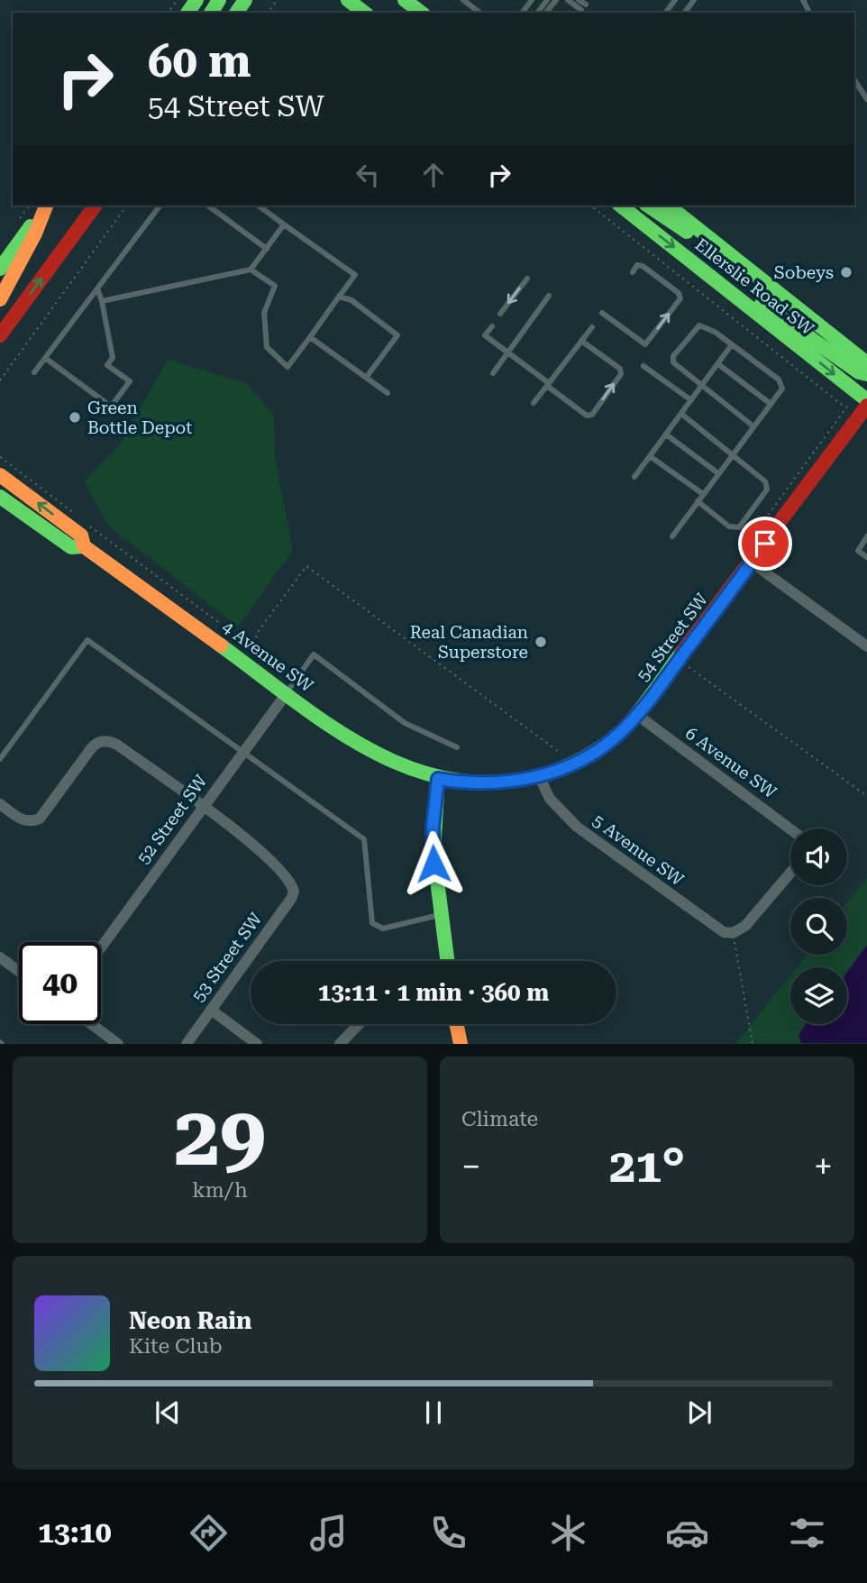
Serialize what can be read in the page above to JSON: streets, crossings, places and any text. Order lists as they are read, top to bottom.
{
  "streets": {
    "street": [
      "Ellerslie Road SW",
      "54 Street SW",
      "4 Avenue SW",
      "6 Avenue SW",
      "52 Street SW",
      "5 Avenue SW",
      "53 Street SW"
    ]
  },
  "crossings": [
    ["54 Street SW", "4 Avenue SW"],
    ["54 Street SW", "6 Avenue SW"],
    ["54 Street SW", "5 Avenue SW"],
    ["4 Avenue SW", "52 Street SW"],
    ["52 Street SW", "53 Street SW"]
  ],
  "places": ["Sobeys", "Green Bottle Depot", "Real Canadian Superstore"],
  "page": {
    "turn": ["60 m", "54 Street SW"],
    "limit": "40",
    "trip": "13:11 · 1 min · 360 m",
    "tile": [
      ["29", "km/h"],
      "Climate"
    ],
    "heat": ["−", "21°", "+"],
    "song": ["Neon Rain", "Kite Club"],
    "tabs": "13:10"
  }
}
